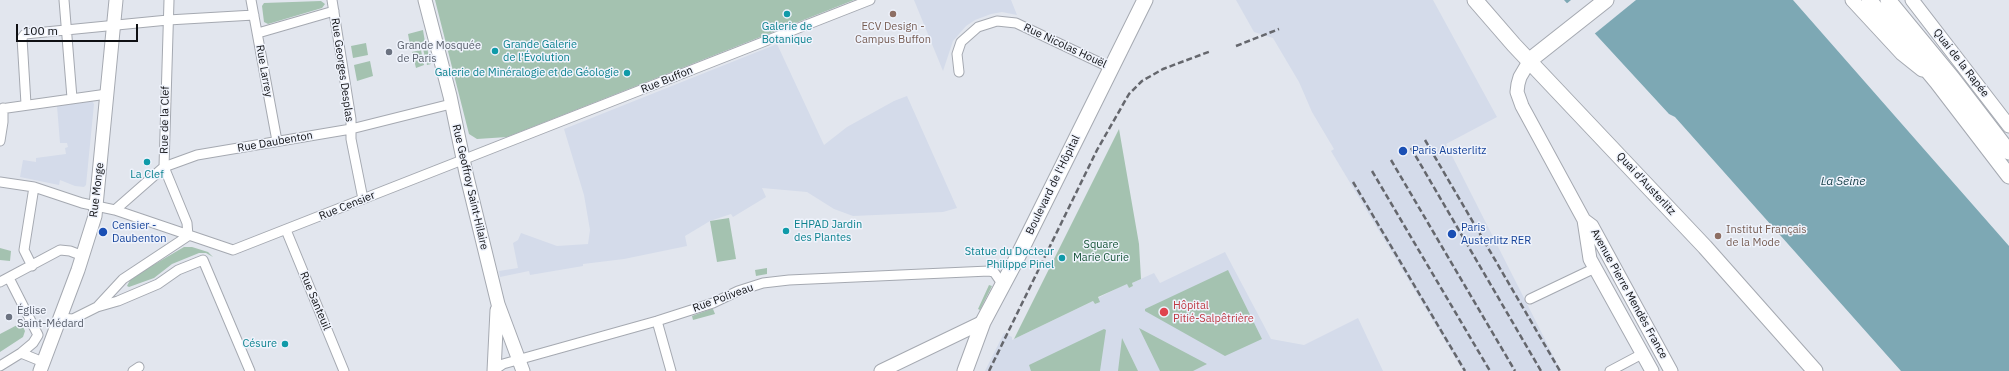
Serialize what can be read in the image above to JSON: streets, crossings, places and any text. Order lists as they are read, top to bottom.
{
  "streets": {
    "main road": ["Quai de la Rapée", "Quai d'Austerlitz", "Boulevard de l'Hôpital"],
    "street": [
      "Rue Nicolas Houël",
      "Rue Georges Desplas",
      "Rue Larrey",
      "Rue Buffon",
      "Rue de la Clef",
      "Rue Daubenton",
      "Rue Geoffroy Saint-Hilaire",
      "Rue Monge",
      "Rue Censier",
      "Avenue Pierre Mendès France",
      "Rue Poliveau",
      "Rue Santeuil"
    ]
  },
  "crossings": [
    ["Rue Nicolas Houël", "Boulevard de l'Hôpital"],
    ["Rue Georges Desplas", "Rue Daubenton"],
    ["Rue Georges Desplas", "Rue Censier"],
    ["Rue Larrey", "Rue Daubenton"],
    ["Rue Buffon", "Rue Geoffroy Saint-Hilaire"],
    ["Rue Buffon", "Rue Censier"],
    ["Rue de la Clef", "Rue Daubenton"],
    ["Rue de la Clef", "Rue Censier"],
    ["Rue Daubenton", "Rue Geoffroy Saint-Hilaire"],
    ["Quai d'Austerlitz", "Avenue Pierre Mendès France"],
    ["Boulevard de l'Hôpital", "Rue Poliveau"],
    ["Rue Geoffroy Saint-Hilaire", "Rue Censier"],
    ["Rue Geoffroy Saint-Hilaire", "Rue Poliveau"],
    ["Rue Censier", "Rue Santeuil"]
  ],
  "water": ["La Seine"],
  "parks": ["Square Marie Curie"],
  "places": [
    "Galerie de Botanique",
    "ECV Design - Campus Buffon",
    "Grande Galerie de l'Évolution",
    "Grande Mosquée de Paris",
    "Galerie de Minéralogie et de Géologie",
    "Paris Austerlitz",
    "La Clef",
    "EHPAD Jardin des Plantes",
    "Censier - Daubenton",
    "Paris Austerlitz RER",
    "Institut Français de la Mode",
    "Statue du Docteur Philippe Pinel",
    "Hôpital Pitié-Salpêtrière",
    "Église Saint-Médard",
    "Césure"
  ],
  "scale_bar": "100 m"
}
